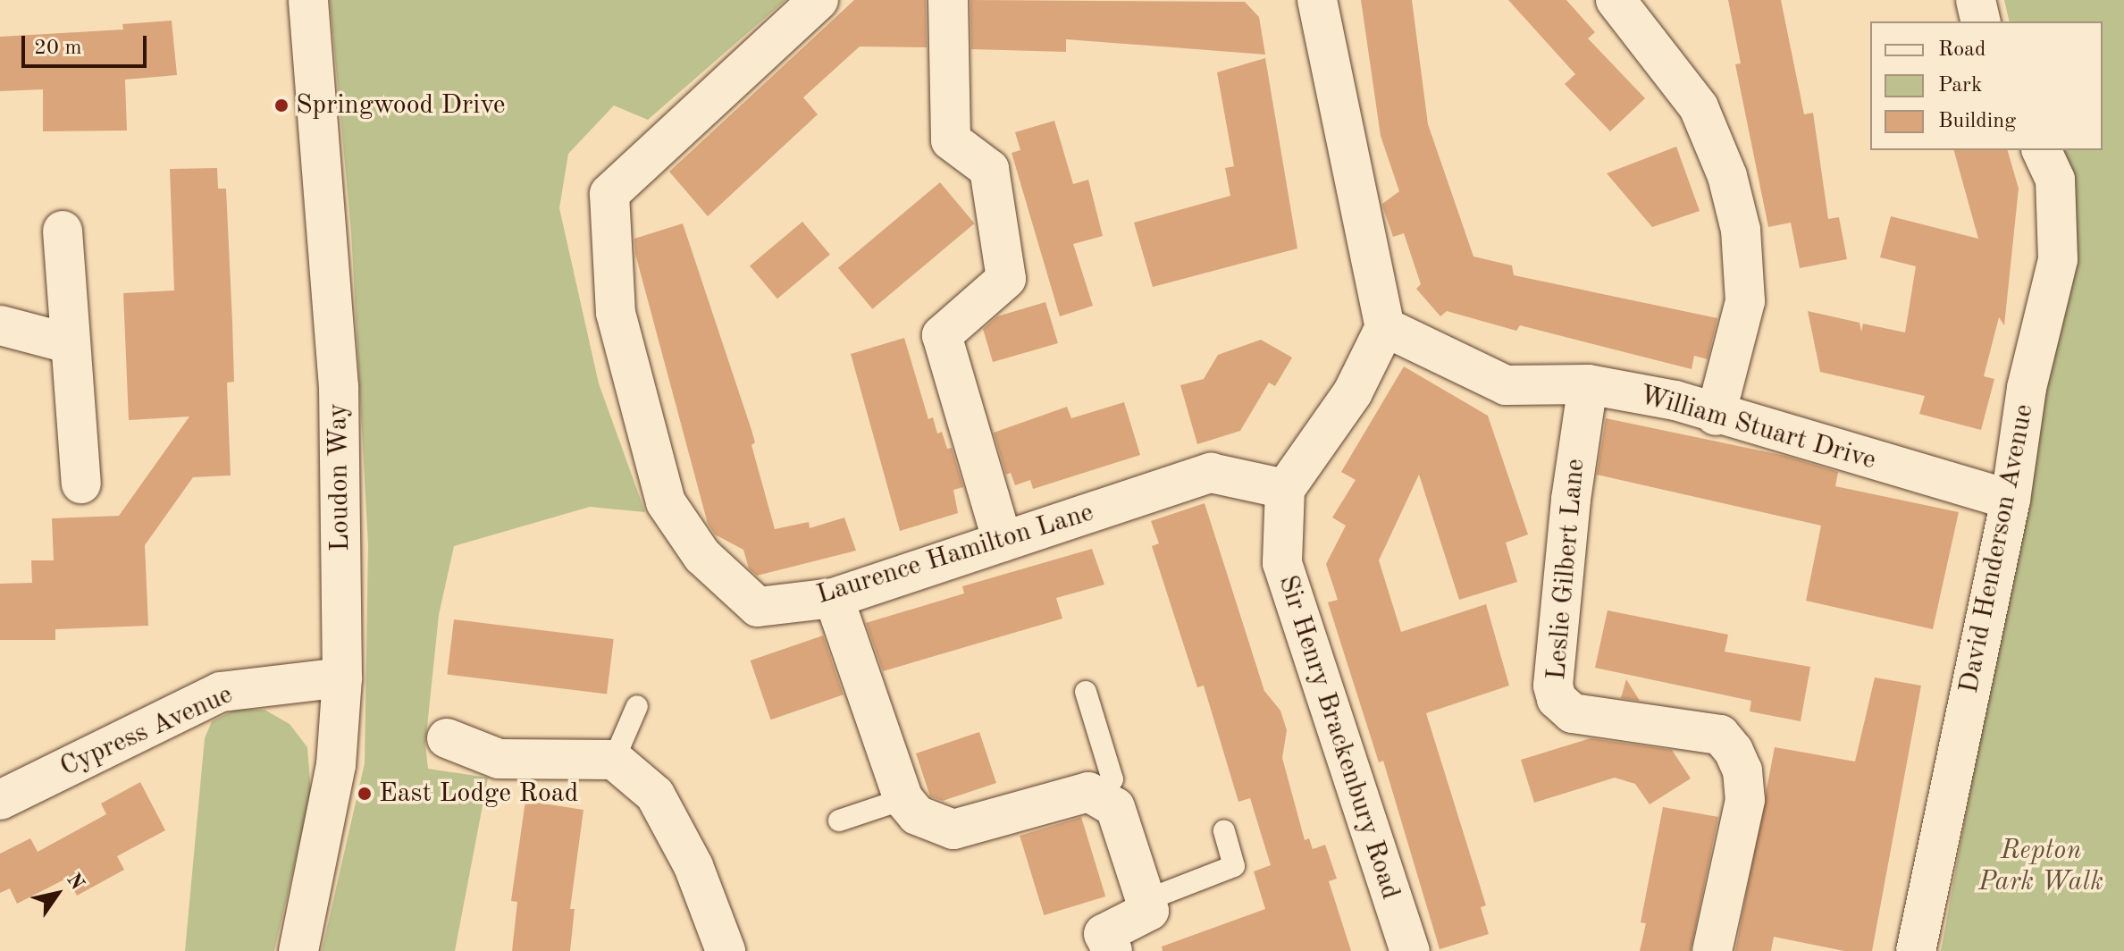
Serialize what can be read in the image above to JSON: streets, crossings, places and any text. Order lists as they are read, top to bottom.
{
  "streets": {
    "street": [
      "William Stuart Drive",
      "Loudon Way",
      "David Henderson Avenue",
      "Laurence Hamilton Lane",
      "Leslie Gilbert Lane",
      "Cypress Avenue",
      "Sir Henry Brackenbury Road"
    ]
  },
  "crossings": [
    ["William Stuart Drive", "David Henderson Avenue"],
    ["William Stuart Drive", "Leslie Gilbert Lane"],
    ["Loudon Way", "Cypress Avenue"],
    ["Laurence Hamilton Lane", "Sir Henry Brackenbury Road"]
  ],
  "parks": ["Repton Park Walk"],
  "places": ["Springwood Drive", "East Lodge Road"],
  "legend": ["Road", "Park", "Building"],
  "scale_bar": "20 m",
  "north": "top right"
}
